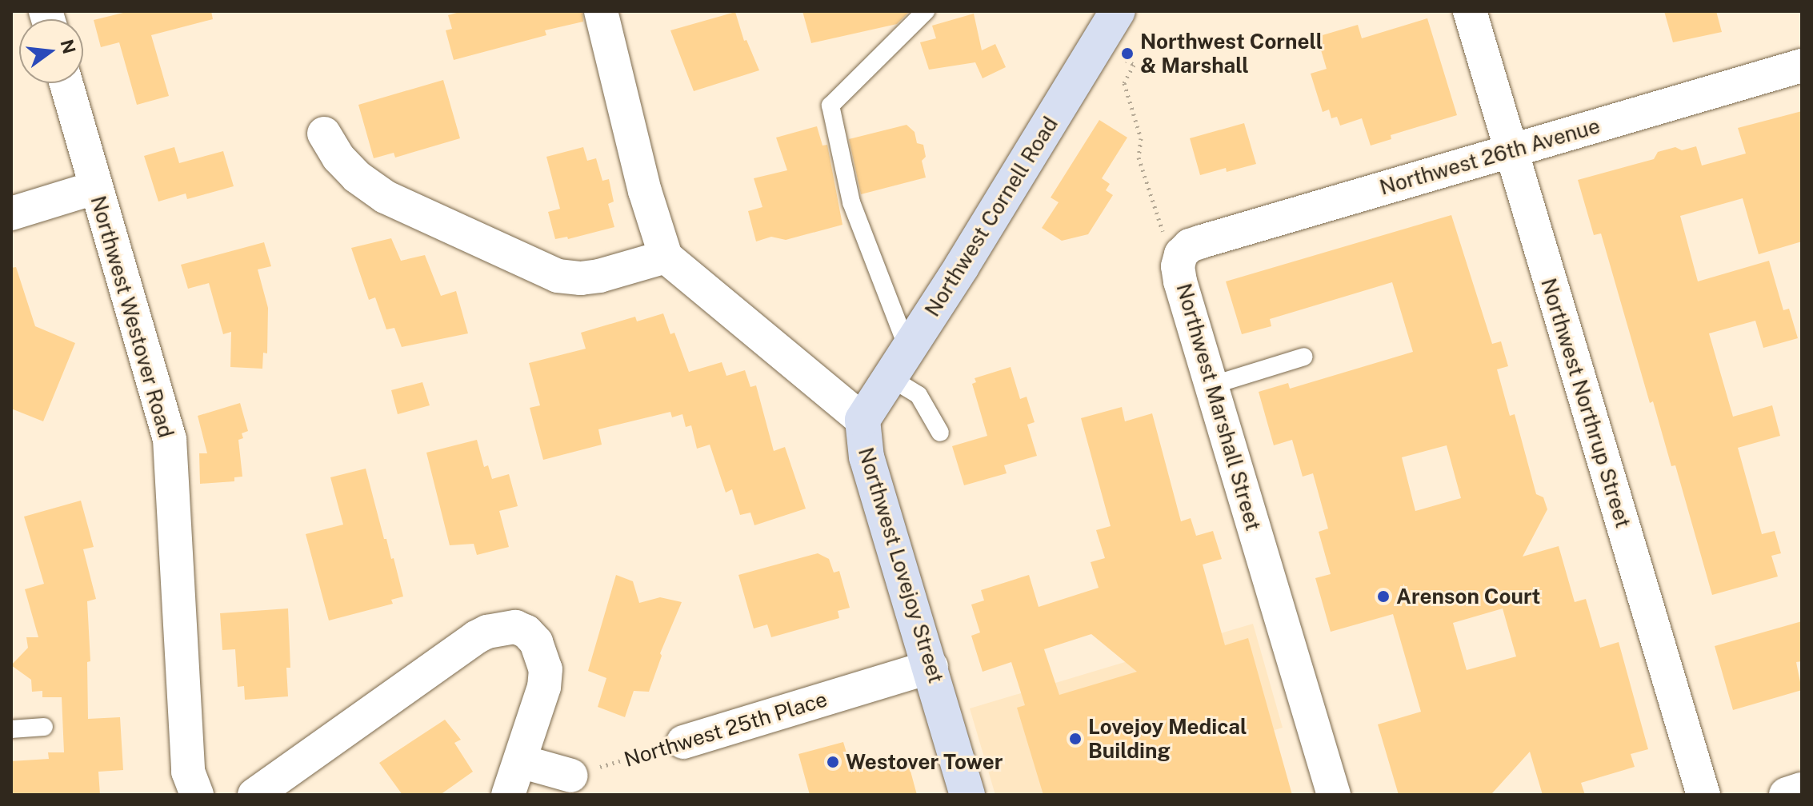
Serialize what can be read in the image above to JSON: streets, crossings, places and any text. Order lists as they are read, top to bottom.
{
  "streets": {
    "main road": ["Northwest Cornell Road", "Northwest Lovejoy Street"],
    "street": [
      "Northwest 26th Avenue",
      "Northwest Westover Road",
      "Northwest Northrup Street",
      "Northwest Marshall Street",
      "Northwest 25th Place"
    ]
  },
  "crossings": [
    ["Northwest 26th Avenue", "Northwest Northrup Street"],
    ["Northwest 26th Avenue", "Northwest Marshall Street"],
    ["Northwest Cornell Road", "Northwest Marshall Street"],
    ["Northwest Cornell Road", "Northwest Lovejoy Street"],
    ["Northwest Lovejoy Street", "Northwest 25th Place"]
  ],
  "places": [
    "Northwest Cornell & Marshall",
    "Arenson Court",
    "Lovejoy Medical Building",
    "Westover Tower"
  ],
  "north": "right"
}
